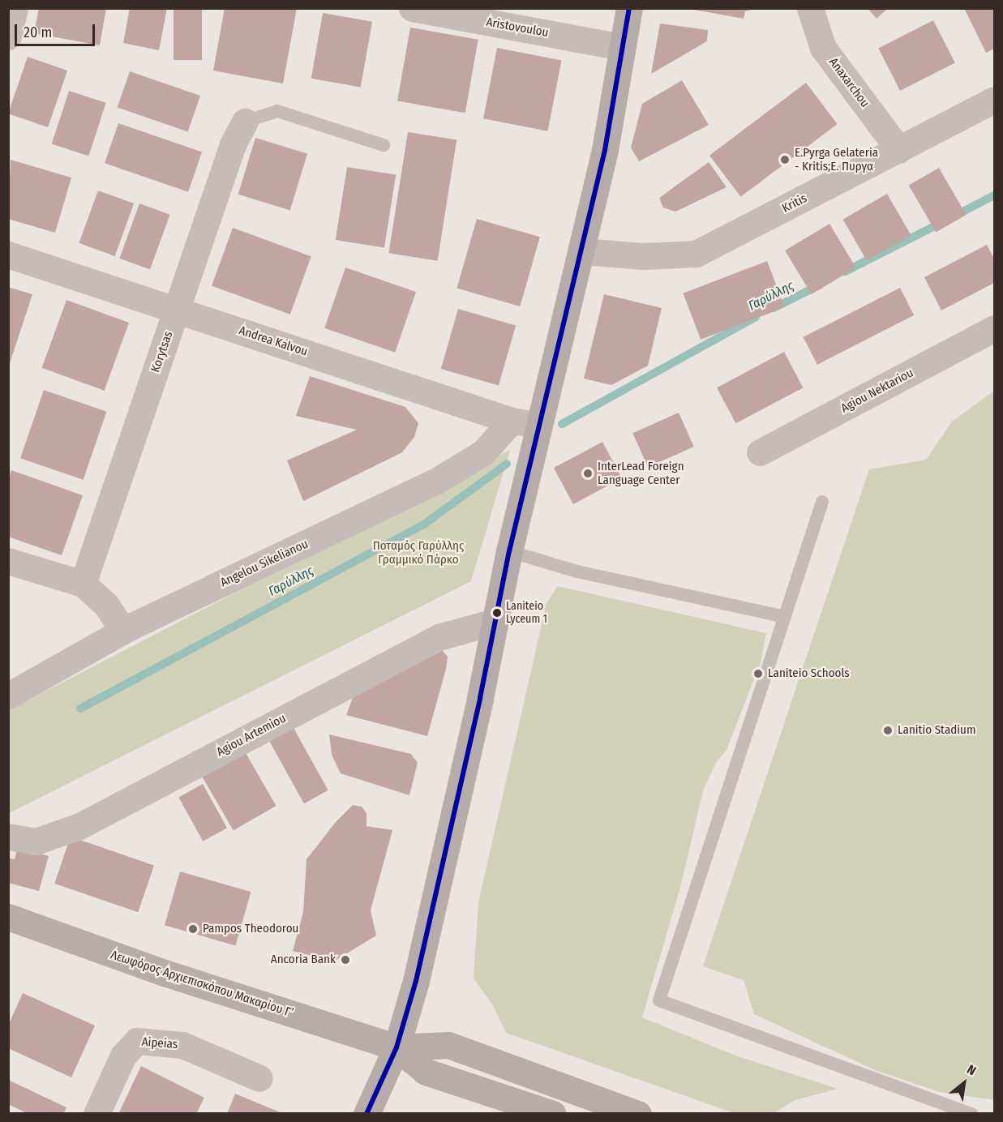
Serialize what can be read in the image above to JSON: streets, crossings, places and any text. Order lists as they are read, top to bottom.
{
  "streets": {
    "main road": ["Λεωφόρος Αρχιεπισκόπου Μακαρίου Γ’"],
    "street": [
      "Aristovoulou",
      "Anaxarchou",
      "Kritis",
      "Andrea Kalvou",
      "Korytsas",
      "Agiou Nektariou",
      "Angelou Sikelianou",
      "Agiou Artemiou",
      "Aipeias"
    ]
  },
  "crossings": [
    ["Anaxarchou", "Kritis"],
    ["Andrea Kalvou", "Korytsas"],
    ["Andrea Kalvou", "Angelou Sikelianou"]
  ],
  "water": ["Γαρύλλης"],
  "parks": ["Ποταμός Γαρύλλης Γραμμικό Πάρκο"],
  "places": [
    "E.Pyrga Gelateria - Kritis;Ε. Πυργα",
    "InterLead Foreign Language Center",
    "Laniteio Lyceum 1",
    "Laniteio Schools",
    "Lanitio Stadium",
    "Pampos Theodorou",
    "Ancoria Bank"
  ],
  "scale_bar": "20 m",
  "north": "top right"
}
